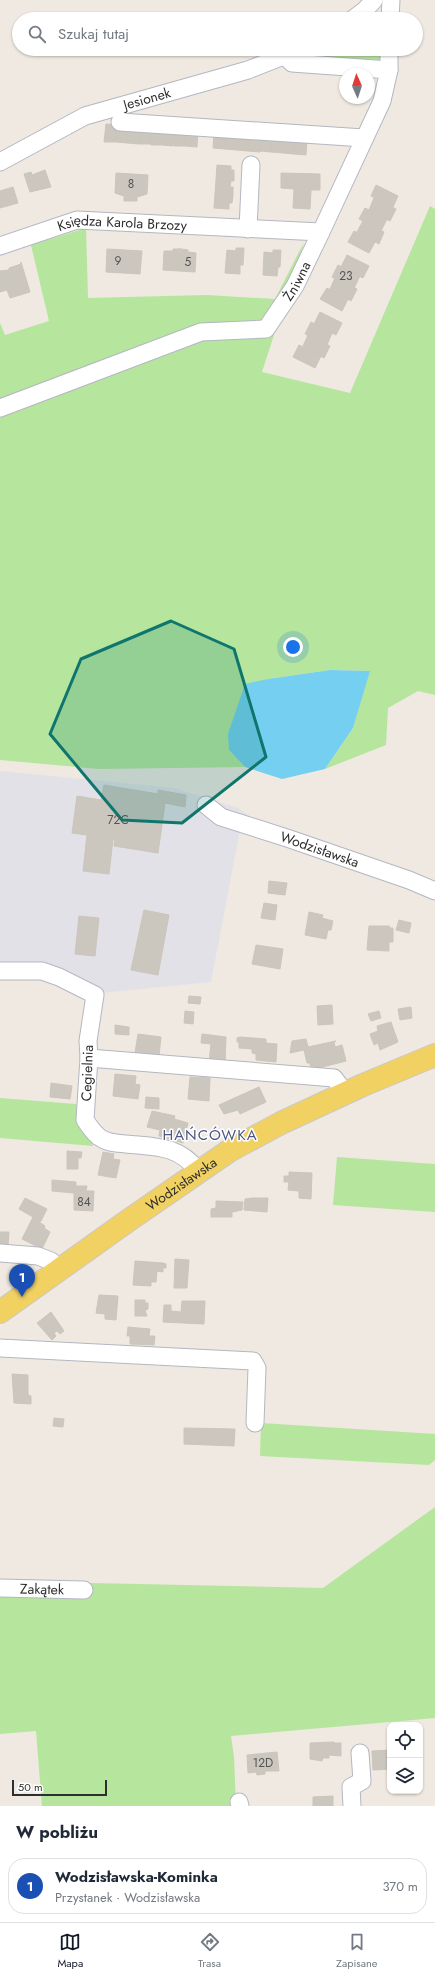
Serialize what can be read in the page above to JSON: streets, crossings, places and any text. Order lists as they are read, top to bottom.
{
  "streets": {
    "main road": ["Wodzisławska"],
    "street": [
      "Jesionek",
      "Księdza Karola Brzozy",
      "Żniwna",
      "Cegielnia",
      "Zakątek"
    ]
  },
  "crossings": [
    ["Księdza Karola Brzozy", "Żniwna"],
    ["Wodzisławska", "Cegielnia"]
  ],
  "districts": ["HAŃCÓWKA"],
  "house_numbers": [
    "8",
    "9",
    "5",
    "23",
    "72C",
    "84",
    "12D"
  ],
  "scale_bar": "50 m",
  "north": "top",
  "page": {
    "search": "Szukaj tutaj",
    "pins": "1",
    "scale": "50 m",
    "heading": "W pobliżu",
    "list": [
      {
        "mark": "1",
        "name": "Wodzisławska-Kominka",
        "note": "Przystanek · Wodzisławska",
        "value": "370 m"
      }
    ],
    "nav": ["Mapa", "Trasa", "Zapisane"]
  }
}
